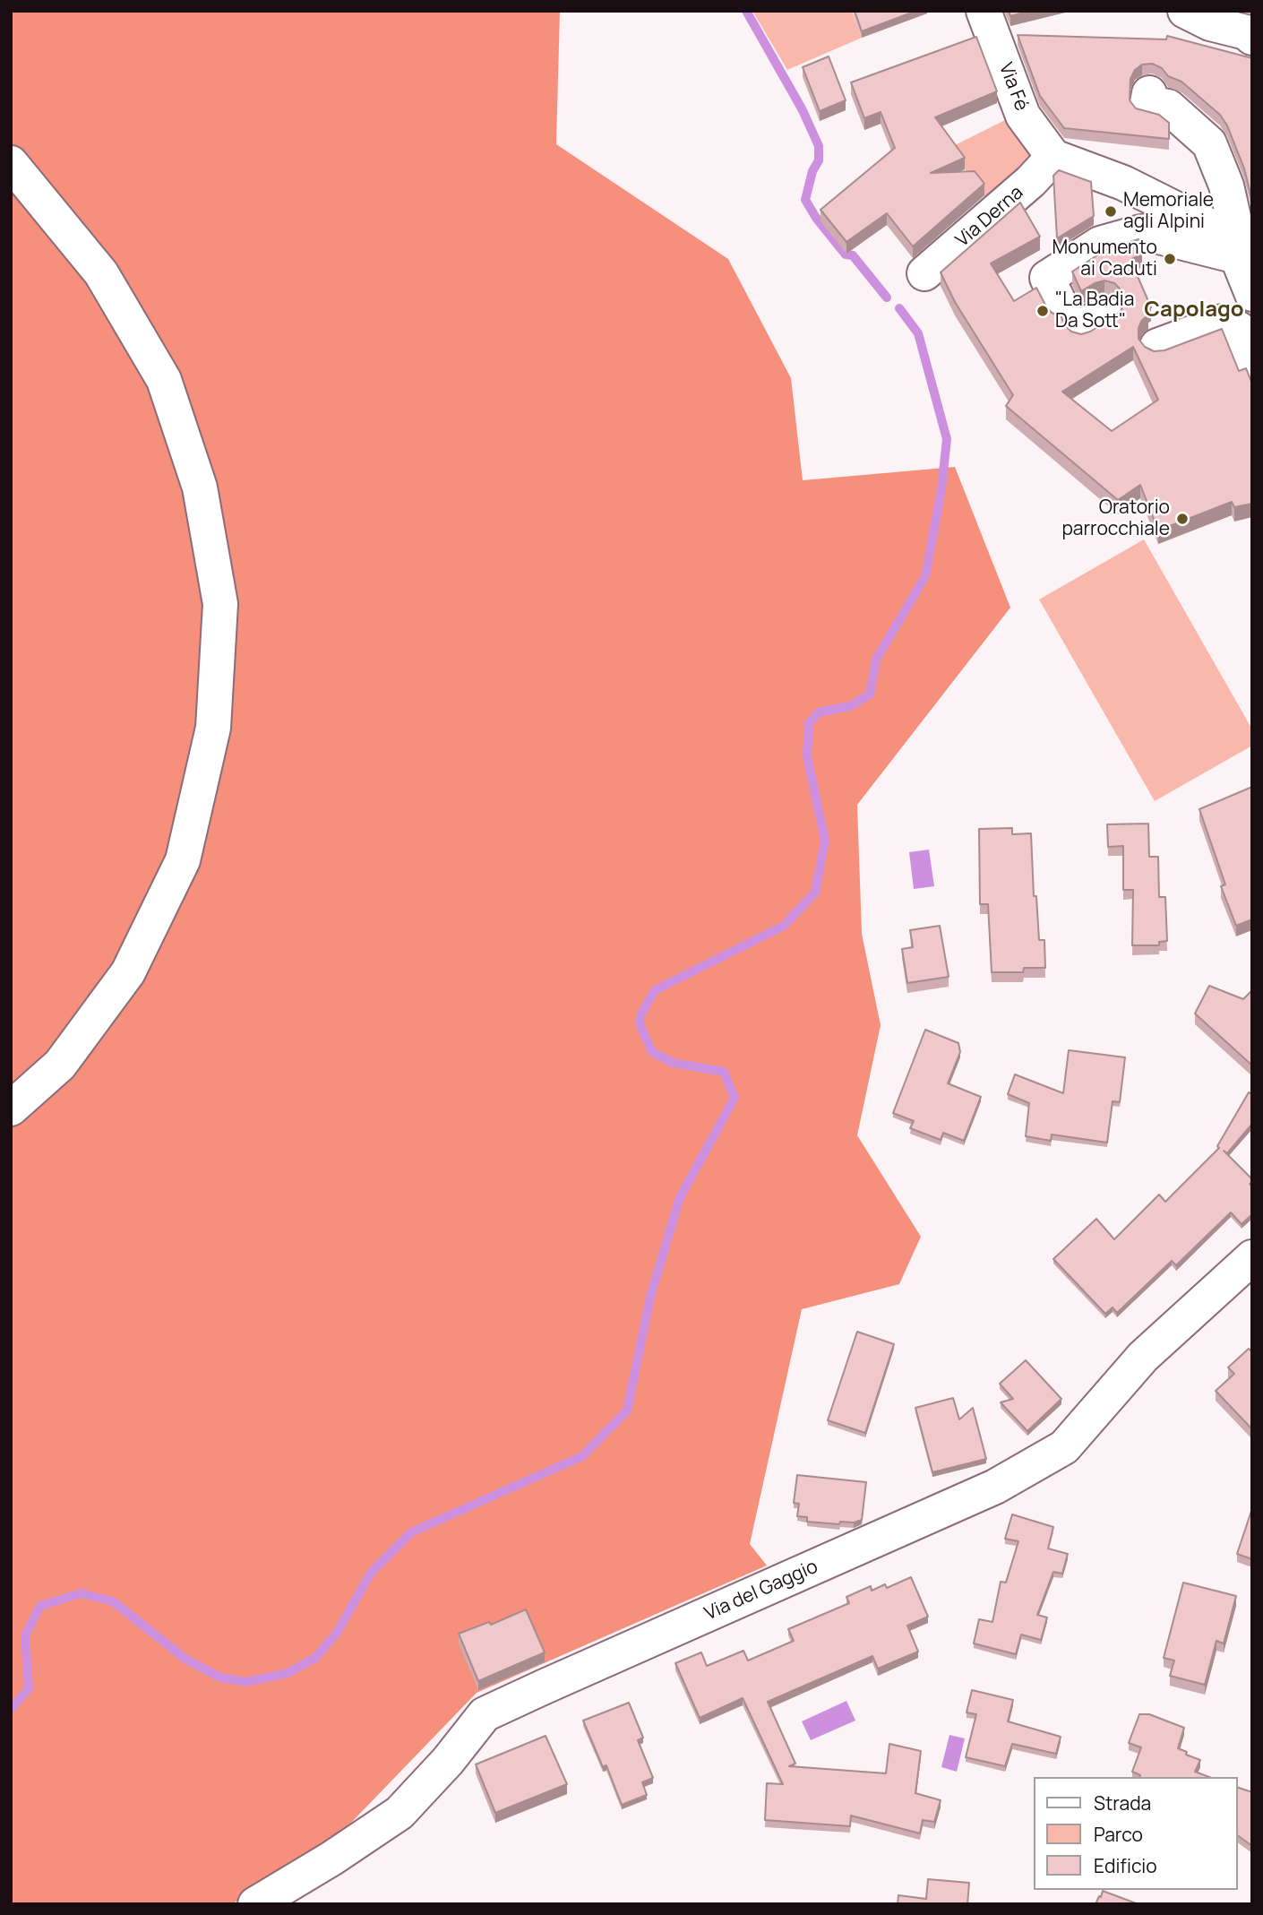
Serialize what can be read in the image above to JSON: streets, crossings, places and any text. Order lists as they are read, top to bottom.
{
  "streets": {
    "street": ["Via Fé", "Via Derna", "Via del Gaggio"]
  },
  "crossings": [
    ["Via Fé", "Via Derna"]
  ],
  "districts": ["Capolago"],
  "places": [
    "Memoriale agli Alpini",
    "Monumento ai Caduti",
    "\"La Badia Da Sott\"",
    "Oratorio parrocchiale"
  ],
  "legend": ["Strada", "Parco", "Edificio"]
}
